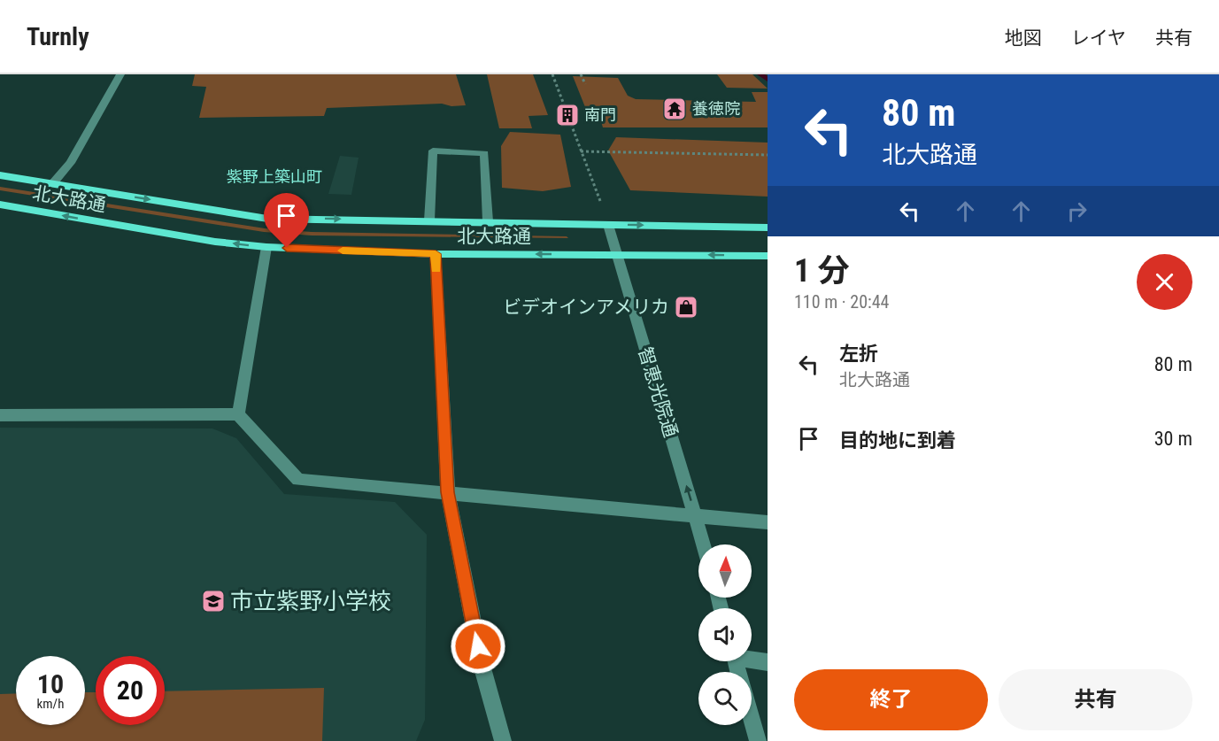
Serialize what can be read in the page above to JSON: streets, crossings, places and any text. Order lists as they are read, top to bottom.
{
  "streets": {
    "main road": ["北大路通"],
    "street": ["智恵光院通"]
  },
  "crossings": [
    ["北大路通", "智恵光院通"]
  ],
  "one_way": ["智恵光院通"],
  "districts": ["紫野上築山町"],
  "places": {
    "temple": ["養徳院"],
    "building": ["南門"],
    "shop": ["ビデオインアメリカ"],
    "school or university": ["市立紫野小学校"]
  },
  "north": "top",
  "page": {
    "header": "Turnly",
    "nav": ["地図", "レイヤ", "共有"],
    "turn": ["80 m", "北大路通"],
    "heading": ["1 分", "110 m · 20:44"],
    "list": [
      {
        "name": "左折",
        "note": "北大路通",
        "value": "80 m"
      },
      {
        "name": "目的地に到着",
        "value": "30 m"
      }
    ],
    "speed": "10 km/h",
    "limit": "20",
    "buttons": ["終了", "共有"]
  }
}
